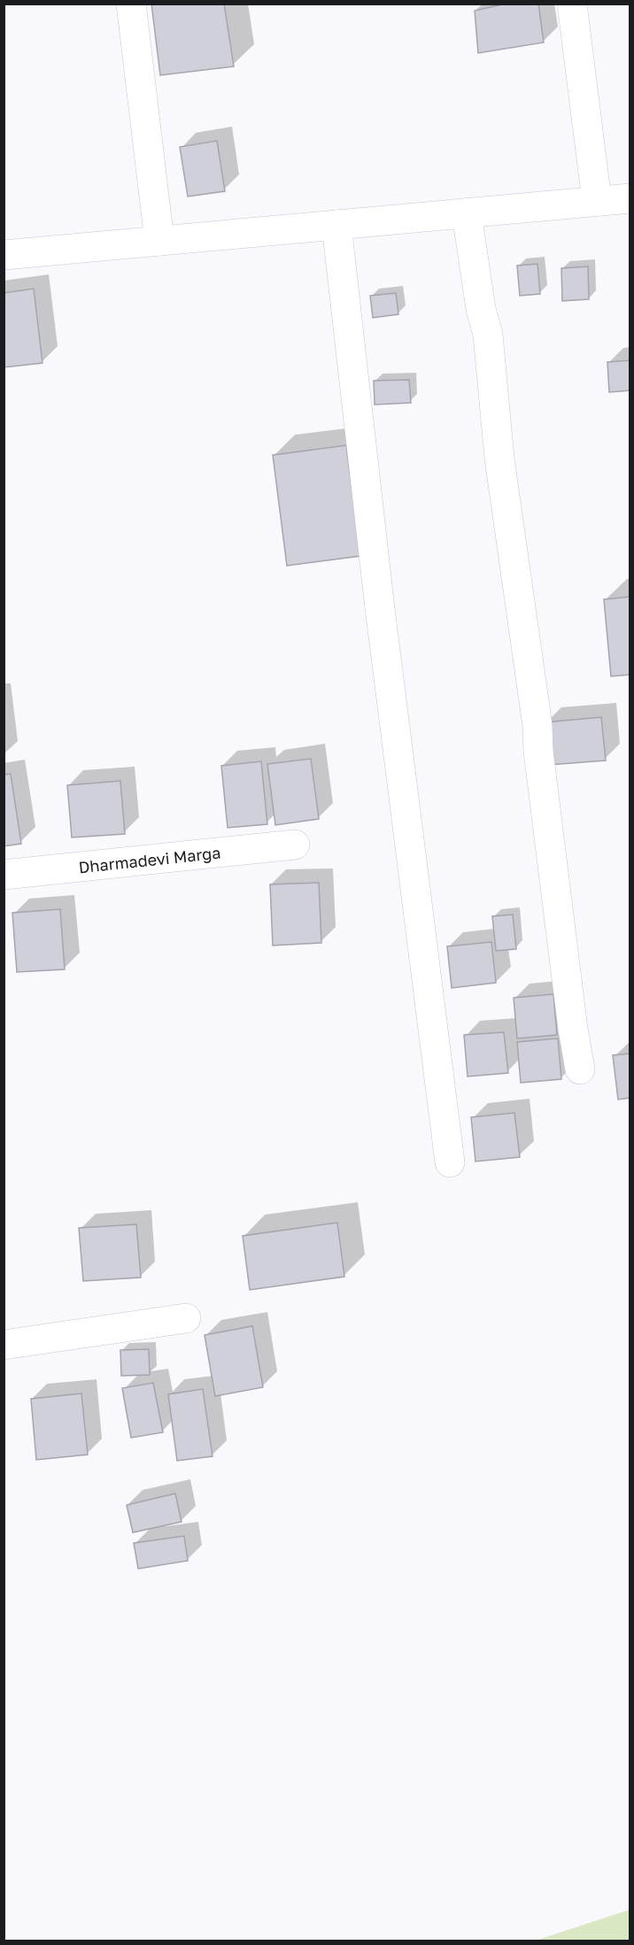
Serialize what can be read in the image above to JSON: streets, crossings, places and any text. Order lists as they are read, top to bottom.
{
  "streets": {
    "street": ["Dharmadevi Marga"]
  }
}
